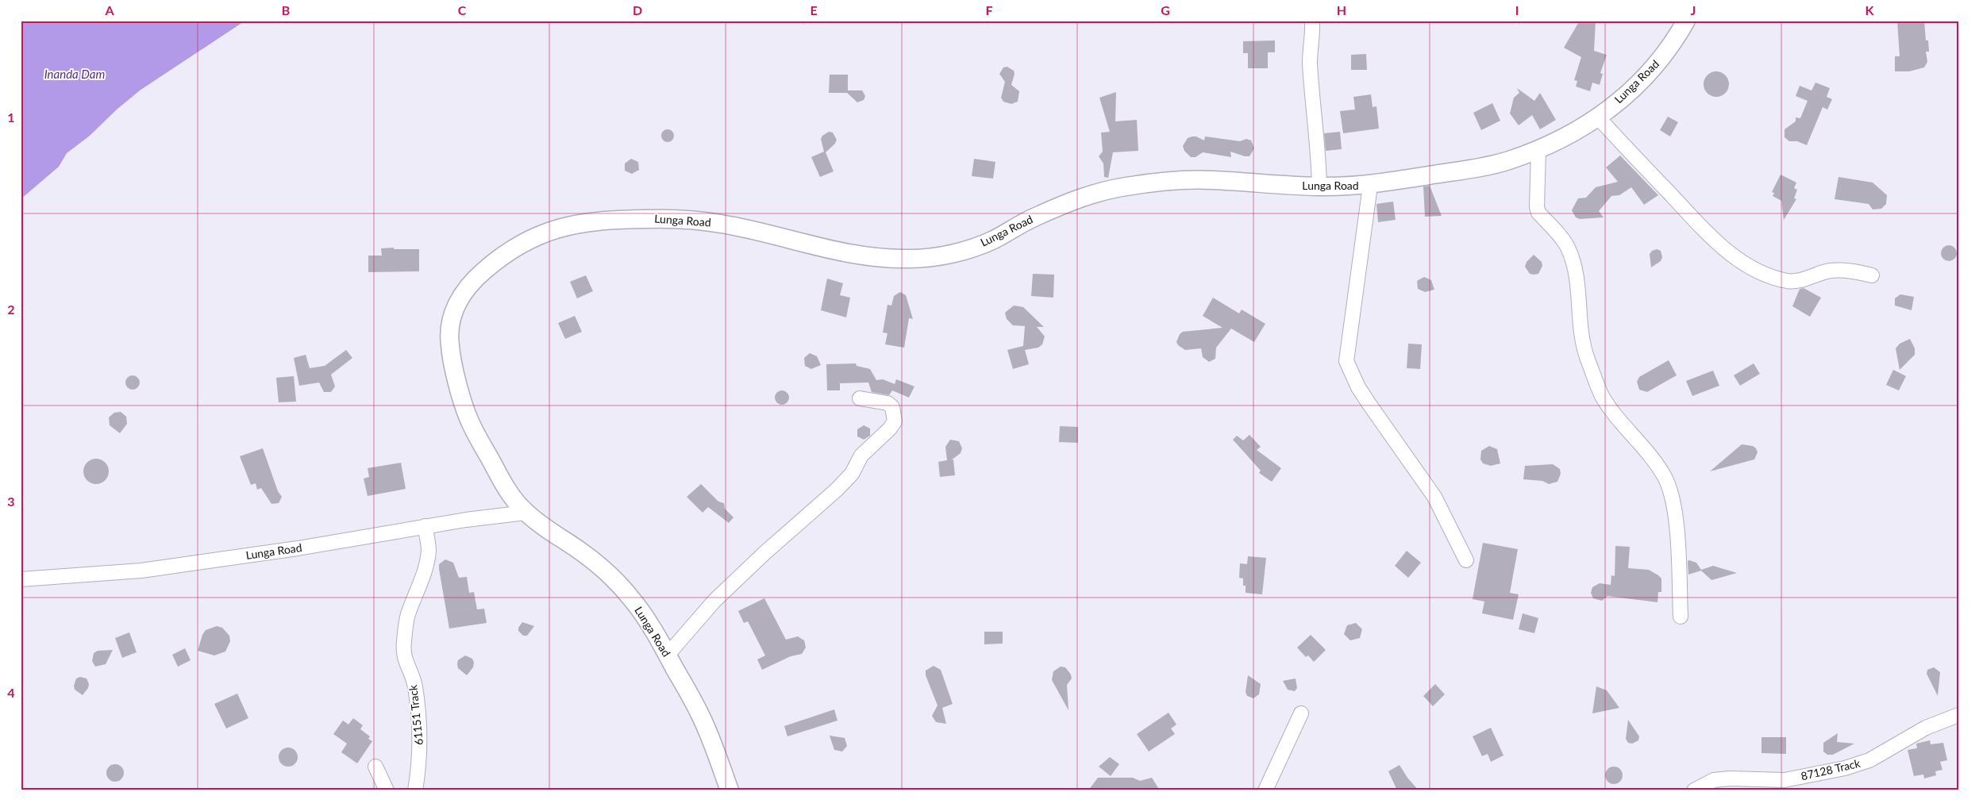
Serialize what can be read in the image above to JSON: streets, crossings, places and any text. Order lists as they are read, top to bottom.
{
  "streets": {
    "street": ["Lunga Road", "61151 Track", "87128 Track"]
  },
  "crossings": [
    ["Lunga Road", "61151 Track"]
  ],
  "water": ["Inanda Dam"],
  "grid": {
    "columns": [
      "A",
      "B",
      "C",
      "D",
      "E",
      "F",
      "G",
      "H",
      "I",
      "J",
      "K"
    ],
    "rows": [
      "1",
      "2",
      "3",
      "4"
    ]
  }
}
